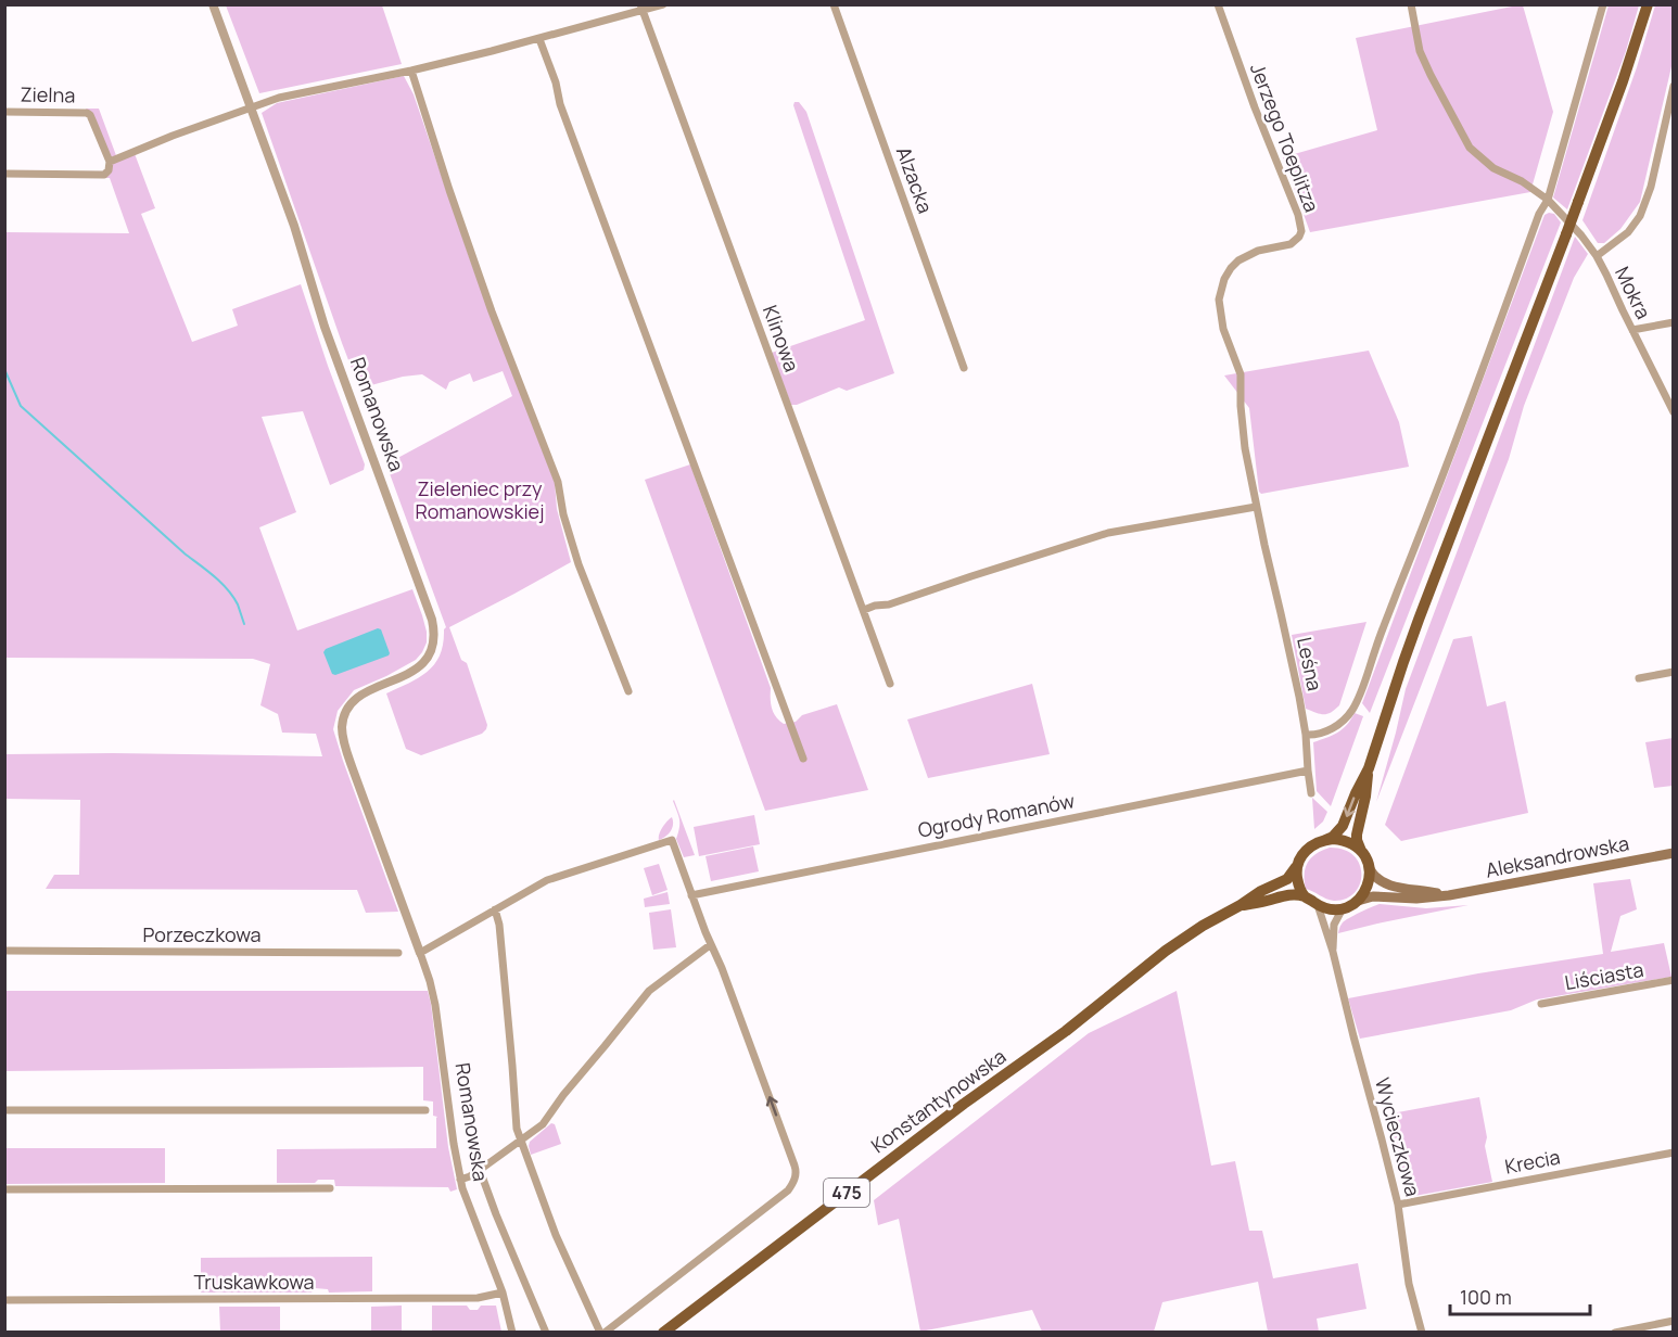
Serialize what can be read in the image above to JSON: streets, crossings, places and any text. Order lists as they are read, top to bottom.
{
  "streets": {
    "main road": ["Aleksandrowska", "Konstantynowska", "475"],
    "street": [
      "Zielna",
      "Jerzego Toeplitza",
      "Alzacka",
      "Mokra",
      "Klinowa",
      "Romanowska",
      "Leśna",
      "Ogrody Romanów",
      "Porzeczkowa",
      "Liściasta",
      "Wycieczkowa",
      "Krecia",
      "Truskawkowa"
    ]
  },
  "crossings": [
    ["Jerzego Toeplitza", "Leśna"],
    ["Romanowska", "Truskawkowa"],
    ["Leśna", "Ogrody Romanów"],
    ["Aleksandrowska", "Konstantynowska"],
    ["Aleksandrowska", "Wycieczkowa"],
    ["Aleksandrowska", "475"],
    ["Konstantynowska", "Wycieczkowa"],
    ["Konstantynowska", "475"],
    ["Wycieczkowa", "Krecia"],
    ["Wycieczkowa", "475"]
  ],
  "parks": ["Zieleniec przy Romanowskiej"],
  "scale_bar": "100 m"
}
